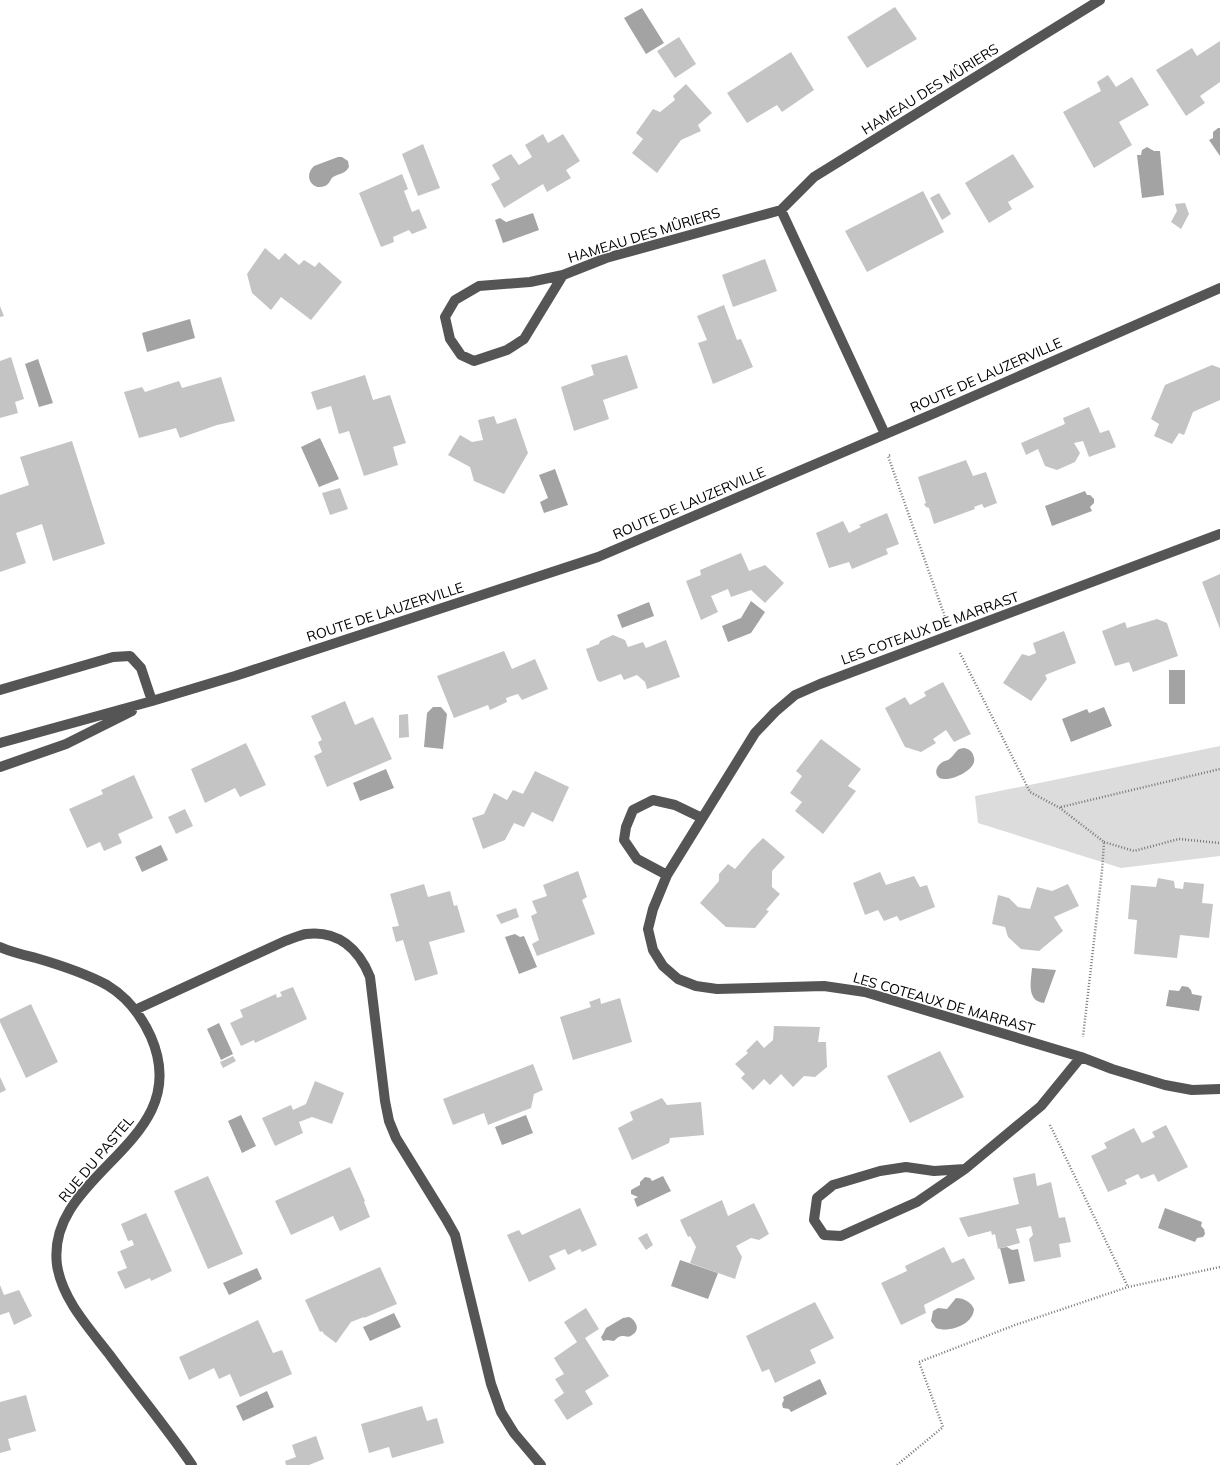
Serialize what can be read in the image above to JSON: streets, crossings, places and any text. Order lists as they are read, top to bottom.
{
  "streets": {
    "street": [
      "HAMEAU DES MÛRIERS",
      "ROUTE DE LAUZERVILLE",
      "LES COTEAUX DE MARRAST",
      "RUE DU PASTEL"
    ]
  }
}
